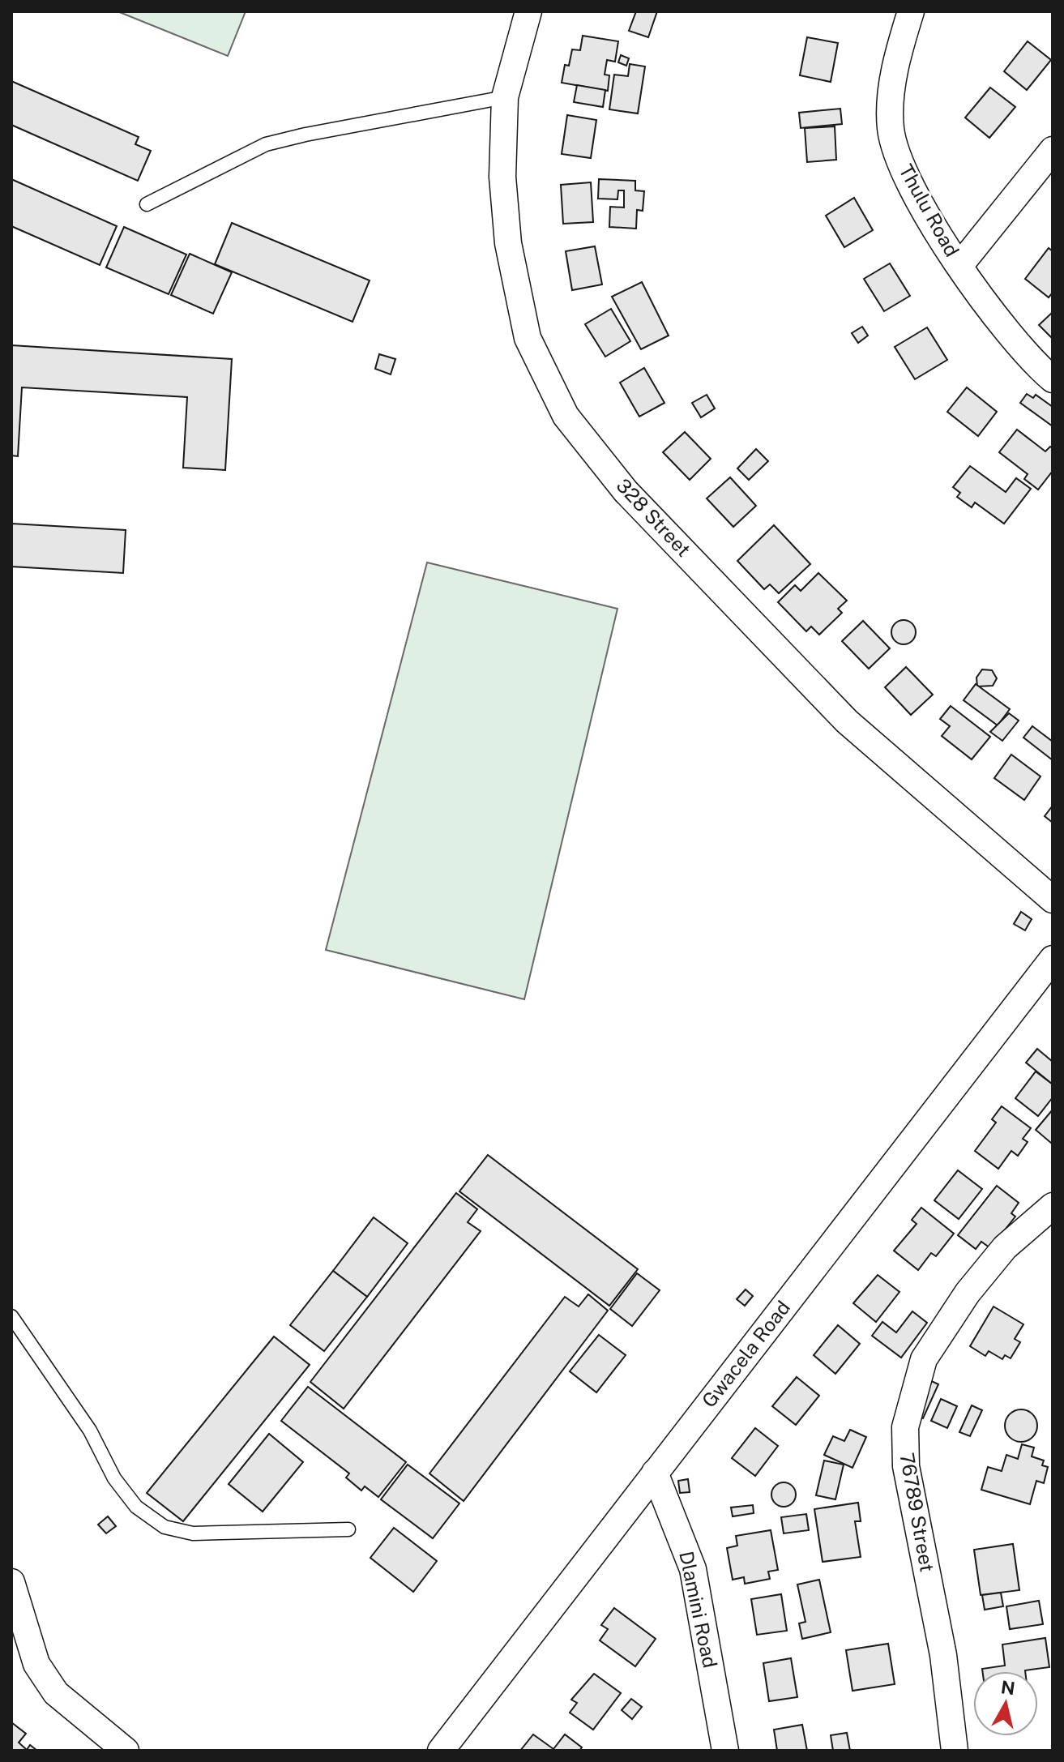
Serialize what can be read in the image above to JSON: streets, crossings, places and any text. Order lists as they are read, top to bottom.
{
  "streets": {
    "street": [
      "Thulu Road",
      "328 Street",
      "Gwacela Road",
      "76789 Street",
      "Dlamini Road"
    ]
  },
  "crossings": [
    ["Gwacela Road", "Dlamini Road"]
  ],
  "north": "top"
}
